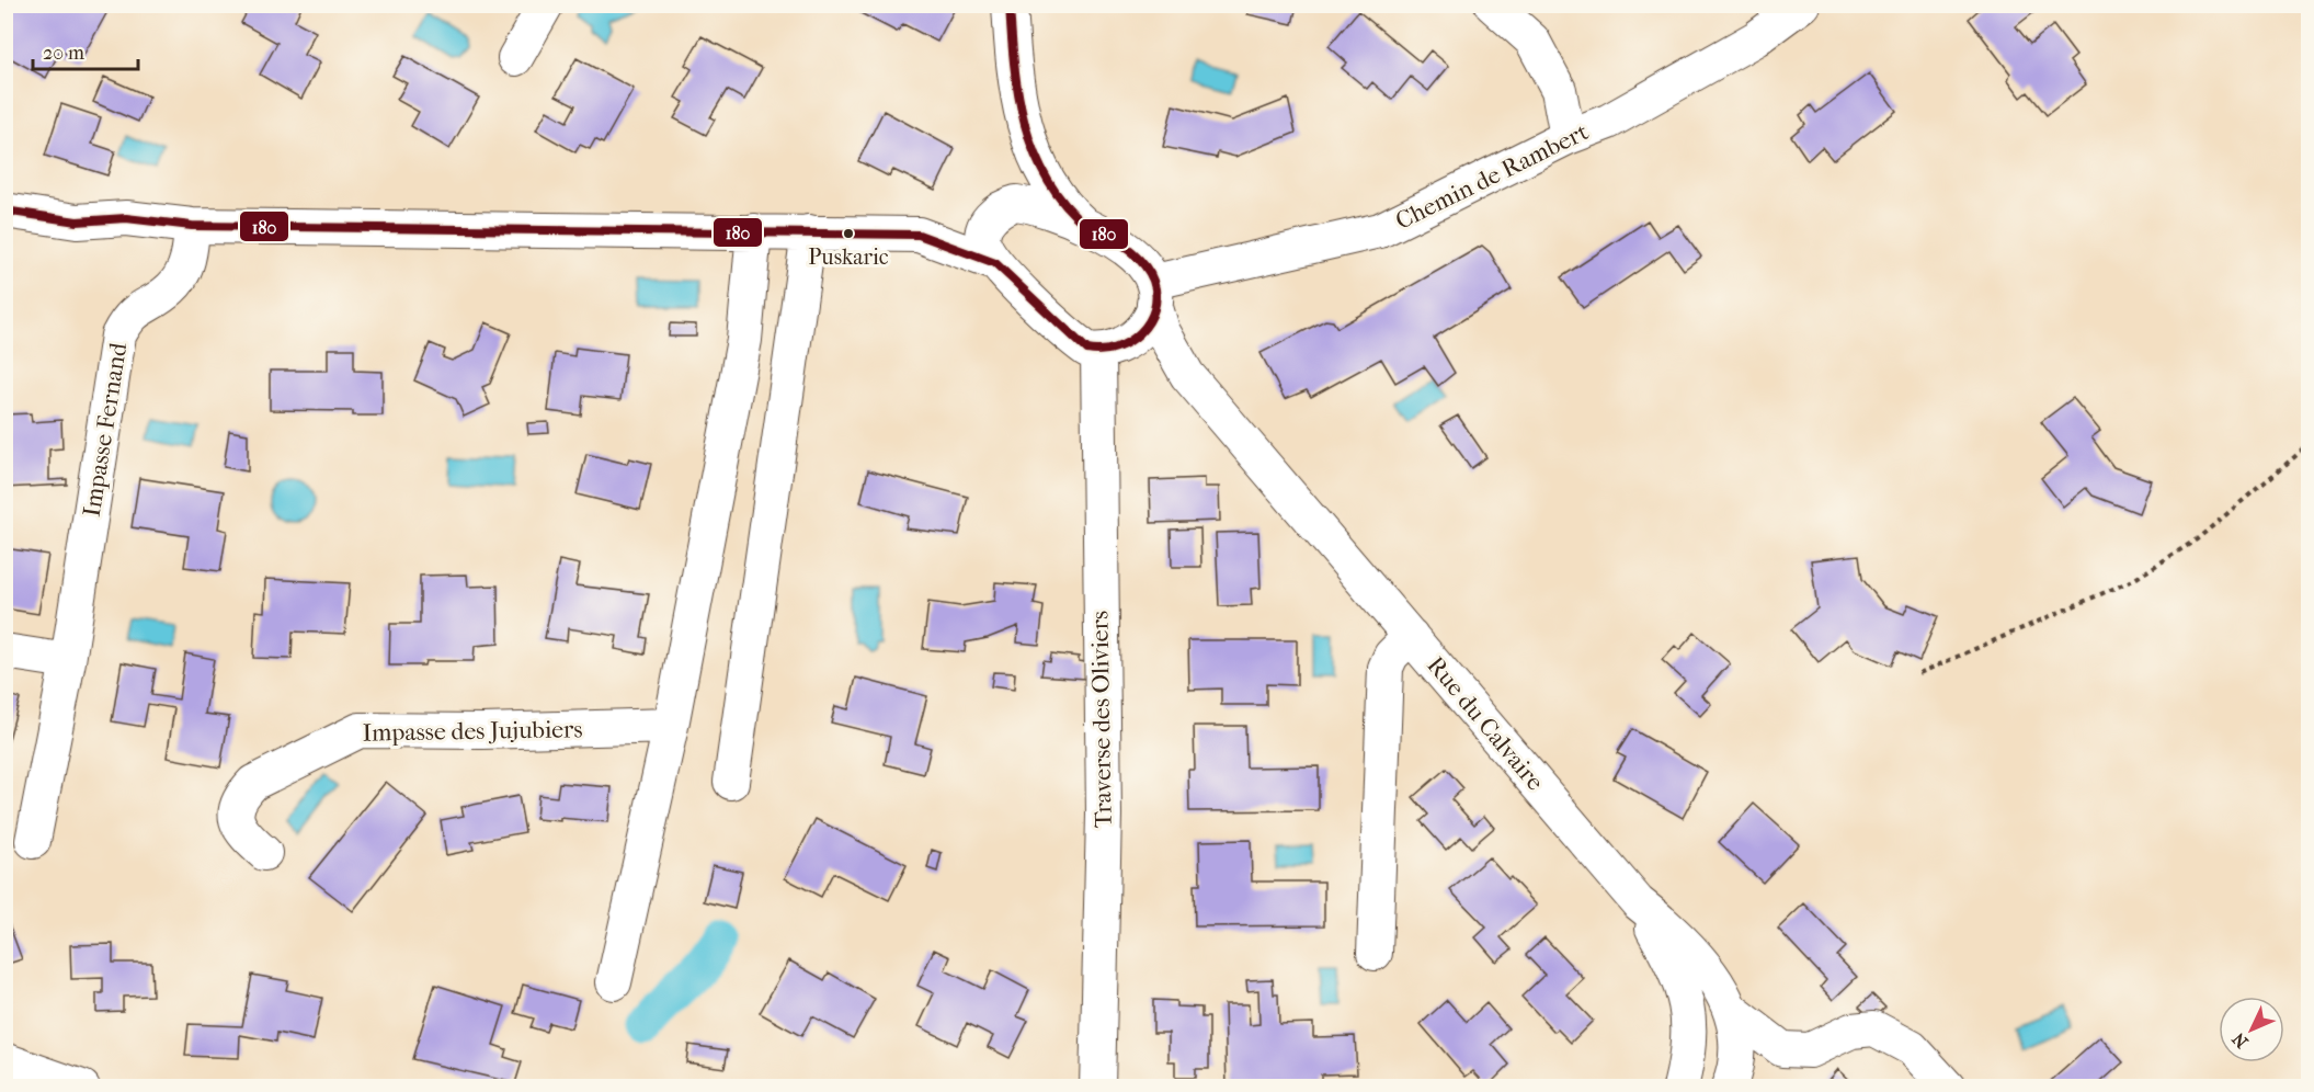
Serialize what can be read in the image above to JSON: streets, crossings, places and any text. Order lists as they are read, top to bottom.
{
  "streets": {
    "street": [
      "Chemin de Rambert",
      "Impasse Fernand",
      "Traverse des Oliviers",
      "Rue du Calvaire",
      "Impasse des Jujubiers"
    ]
  },
  "crossings": [
    ["Chemin de Rambert", "Rue du Calvaire"],
    ["Traverse des Oliviers", "Rue du Calvaire"]
  ],
  "places": ["Puskaric"],
  "lines": ["transit line 180"],
  "scale_bar": "20 m",
  "north": "bottom left"
}
